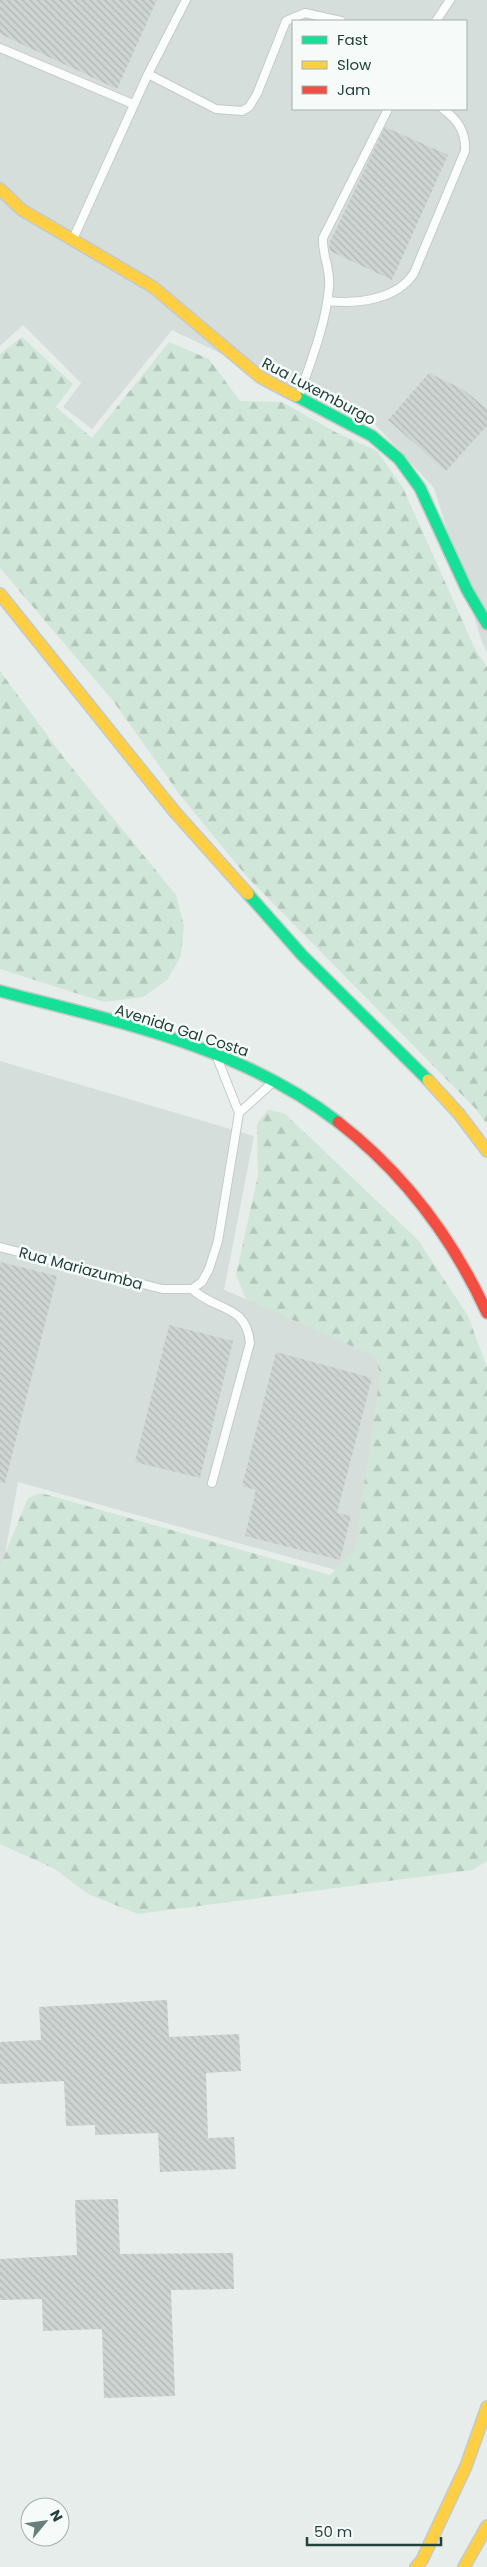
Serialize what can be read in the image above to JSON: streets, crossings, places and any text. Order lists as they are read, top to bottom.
{
  "streets": {
    "main road": ["Rua Luxemburgo", "Avenida Gal Costa"],
    "lane": ["Rua Mariazumba"]
  },
  "legend": ["Fast", "Slow", "Jam"],
  "scale_bar": "50 m",
  "north": "top right"
}
